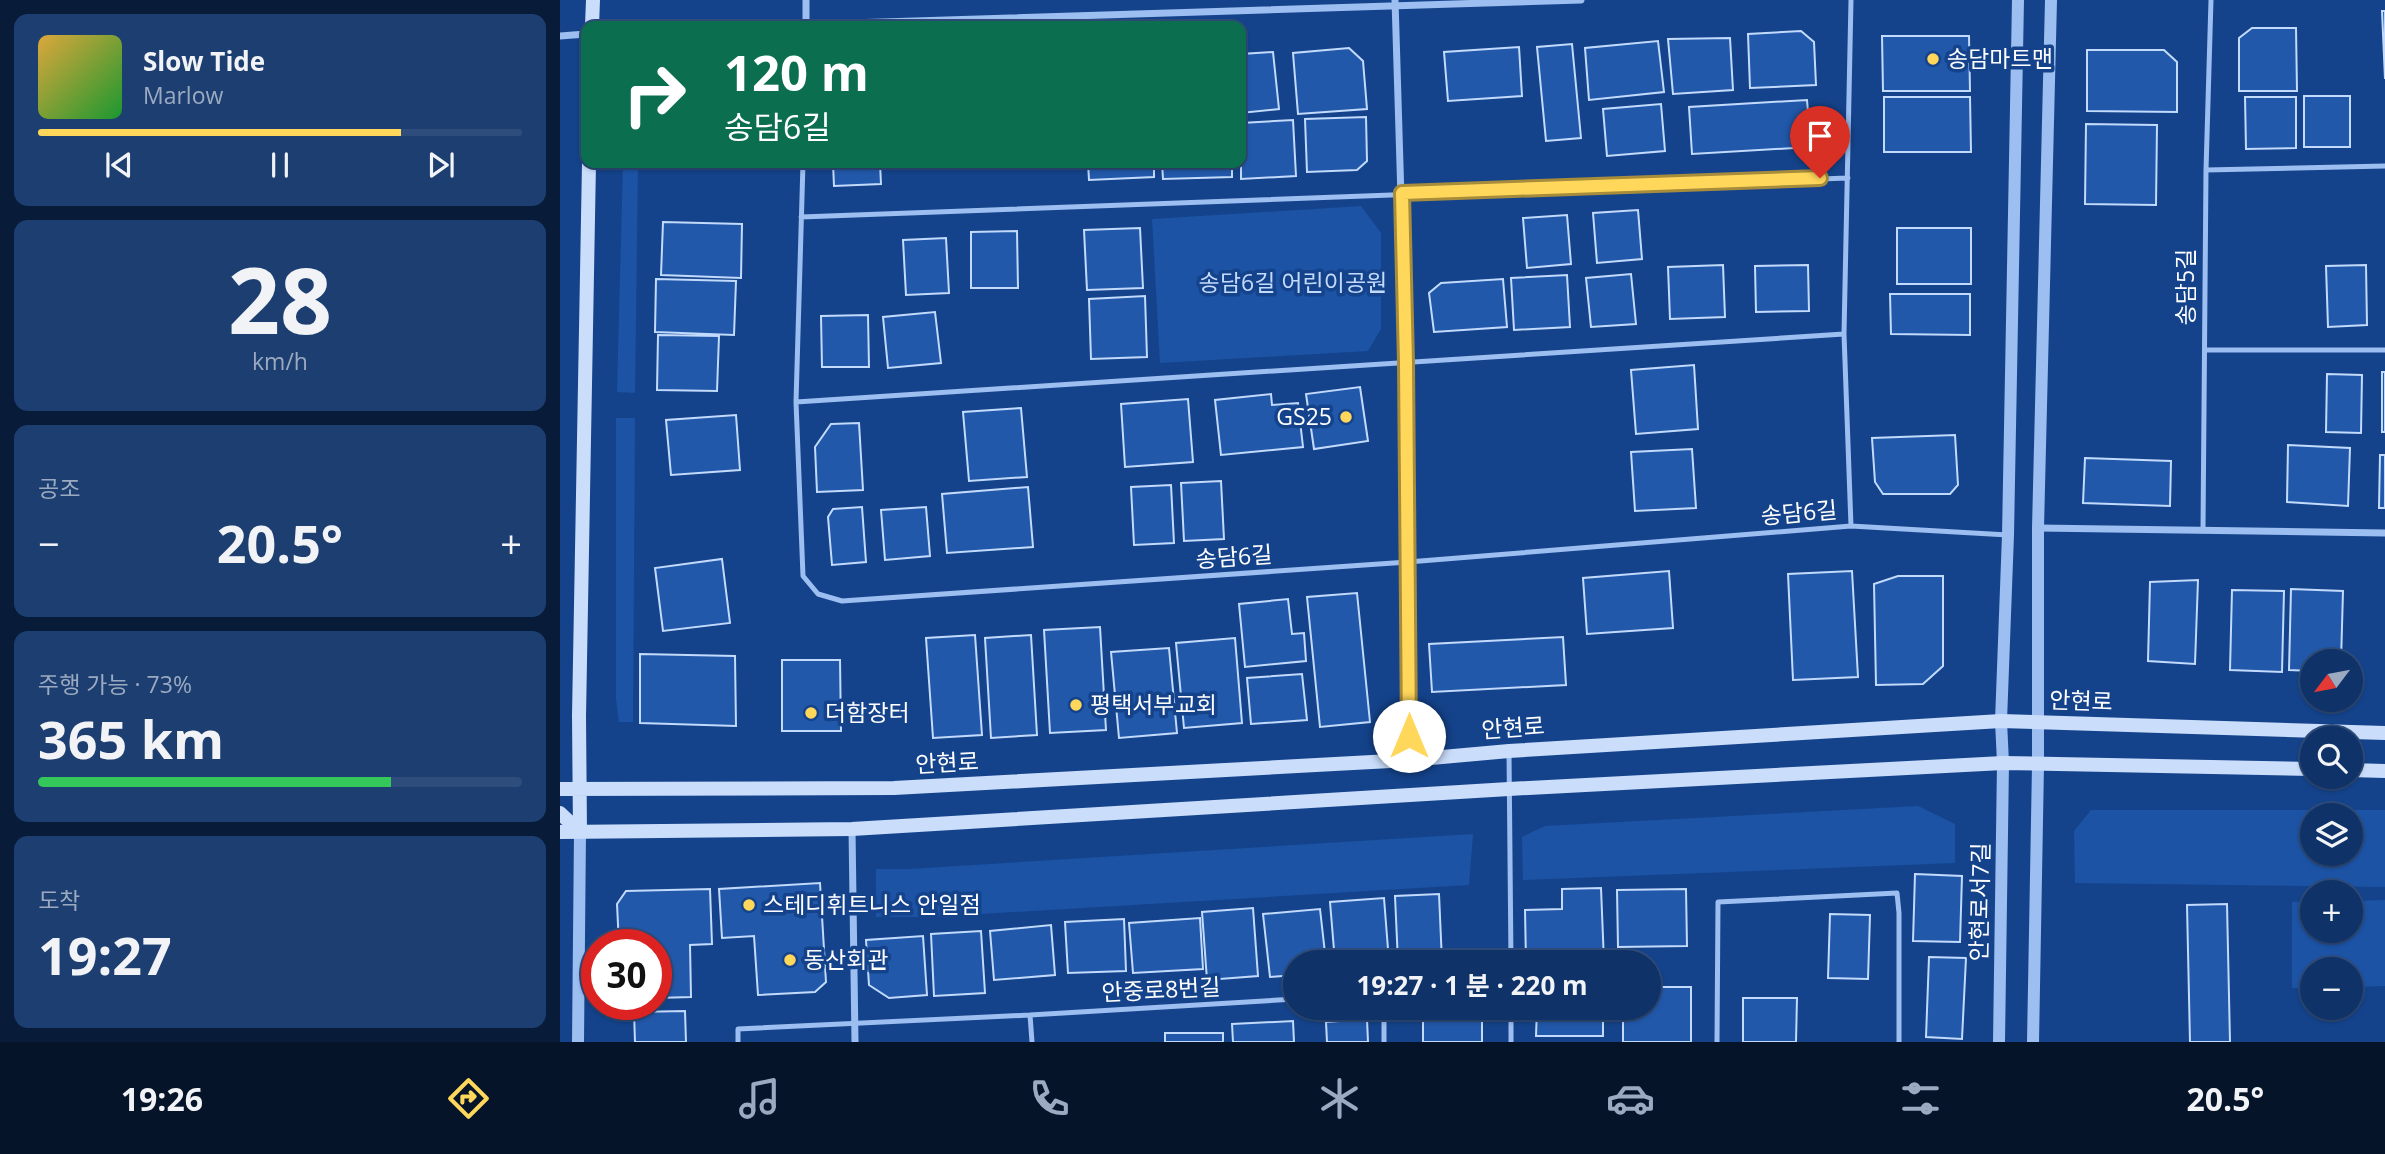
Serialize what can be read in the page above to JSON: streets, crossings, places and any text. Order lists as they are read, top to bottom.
{
  "streets": {
    "main road": ["안현로"],
    "street": ["안현로서7길"],
    "lane": ["송담5길", "송담6길", "안중로8번길"]
  },
  "crossings": [
    ["송담6길", "안현로서7길"],
    ["안현로", "안현로서7길"]
  ],
  "parks": ["송담6길 어린이공원"],
  "places": [
    "송담마트맨",
    "GS25",
    "평택서부교회",
    "더함장터",
    "스테디휘트니스 안일점",
    "동산회관"
  ],
  "north": "bottom left",
  "page": {
    "turn": ["120 m", "송담6길"],
    "song": ["Slow Tide", "Marlow"],
    "tile": [
      ["28", "km/h"],
      "공조",
      ["주행 가능 · 73%", "365 km"],
      ["도착", "19:27"]
    ],
    "heat": ["−", "20.5°", "+"],
    "map_buttons": ["+", "−"],
    "limit": "30",
    "trip": "19:27 · 1 분 · 220 m",
    "tabs": ["19:26", "20.5°"]
  }
}
